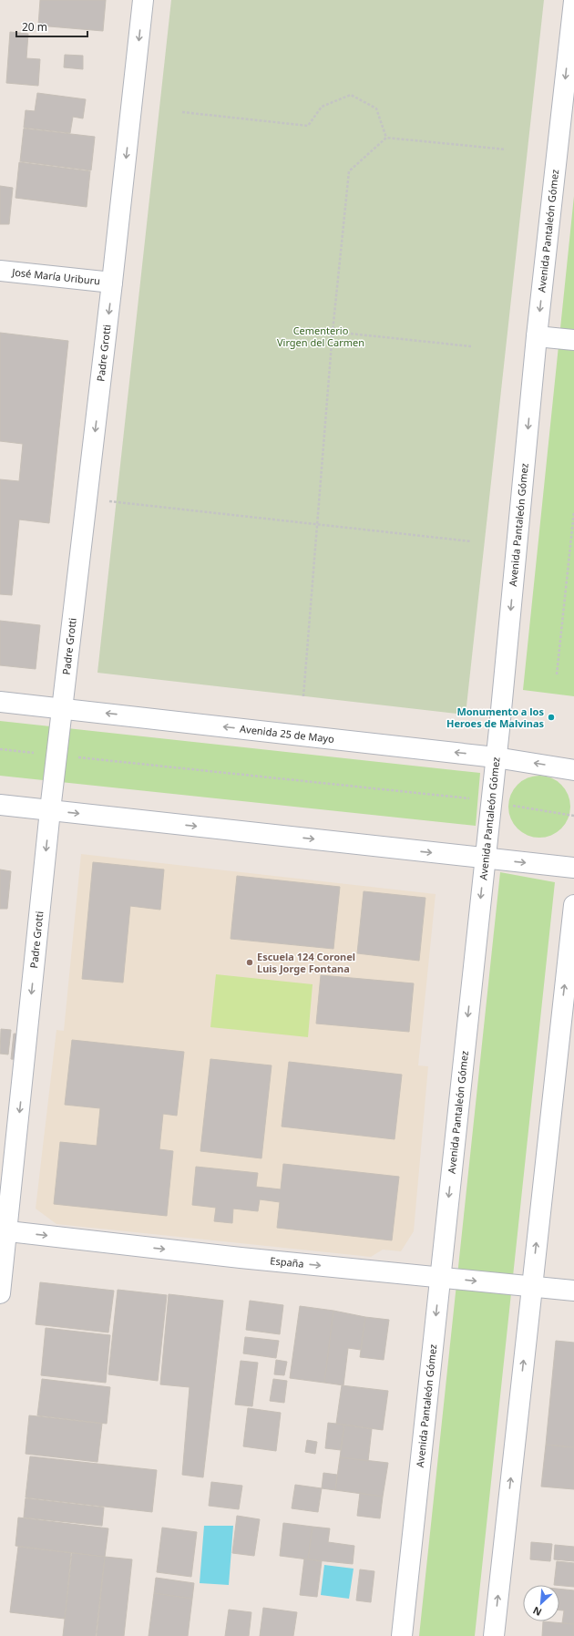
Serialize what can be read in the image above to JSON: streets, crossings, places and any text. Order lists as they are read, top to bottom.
{
  "streets": {
    "main road": [
      "Avenida Pantaleón Gómez",
      "José María Uriburu",
      "Padre Grotti",
      "Avenida 25 de Mayo",
      "España"
    ]
  },
  "crossings": [
    ["Avenida Pantaleón Gómez", "Avenida 25 de Mayo"],
    ["Avenida Pantaleón Gómez", "España"],
    ["José María Uriburu", "Padre Grotti"],
    ["Padre Grotti", "Avenida 25 de Mayo"],
    ["Padre Grotti", "España"]
  ],
  "one_way": ["Padre Grotti", "España"],
  "parks": ["Cementerio Virgen del Carmen"],
  "places": ["Monumento a los Heroes de Malvinas", "Escuela 124 Coronel Luis Jorge Fontana"],
  "scale_bar": "20 m",
  "north": "bottom left"
}
